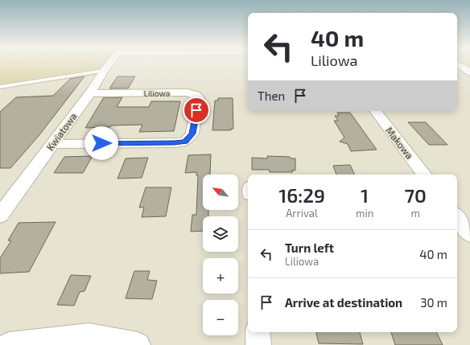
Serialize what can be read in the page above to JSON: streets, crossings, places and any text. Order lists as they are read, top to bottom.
{
  "streets": {
    "street": ["Liliowa", "Kwiatowa", "Makowa"]
  },
  "crossings": [
    ["Liliowa", "Kwiatowa"]
  ],
  "north": "top left",
  "page": {
    "turn": ["40 m", "Liliowa"],
    "then": "Then",
    "map_buttons": ["+", "−"],
    "eta": [
      "16:29",
      "Arrival",
      "1",
      "min",
      "70",
      "m"
    ],
    "list": [
      {
        "name": "Turn left",
        "note": "Liliowa",
        "value": "40 m"
      },
      {
        "name": "Arrive at destination",
        "value": "30 m"
      }
    ]
  }
}
